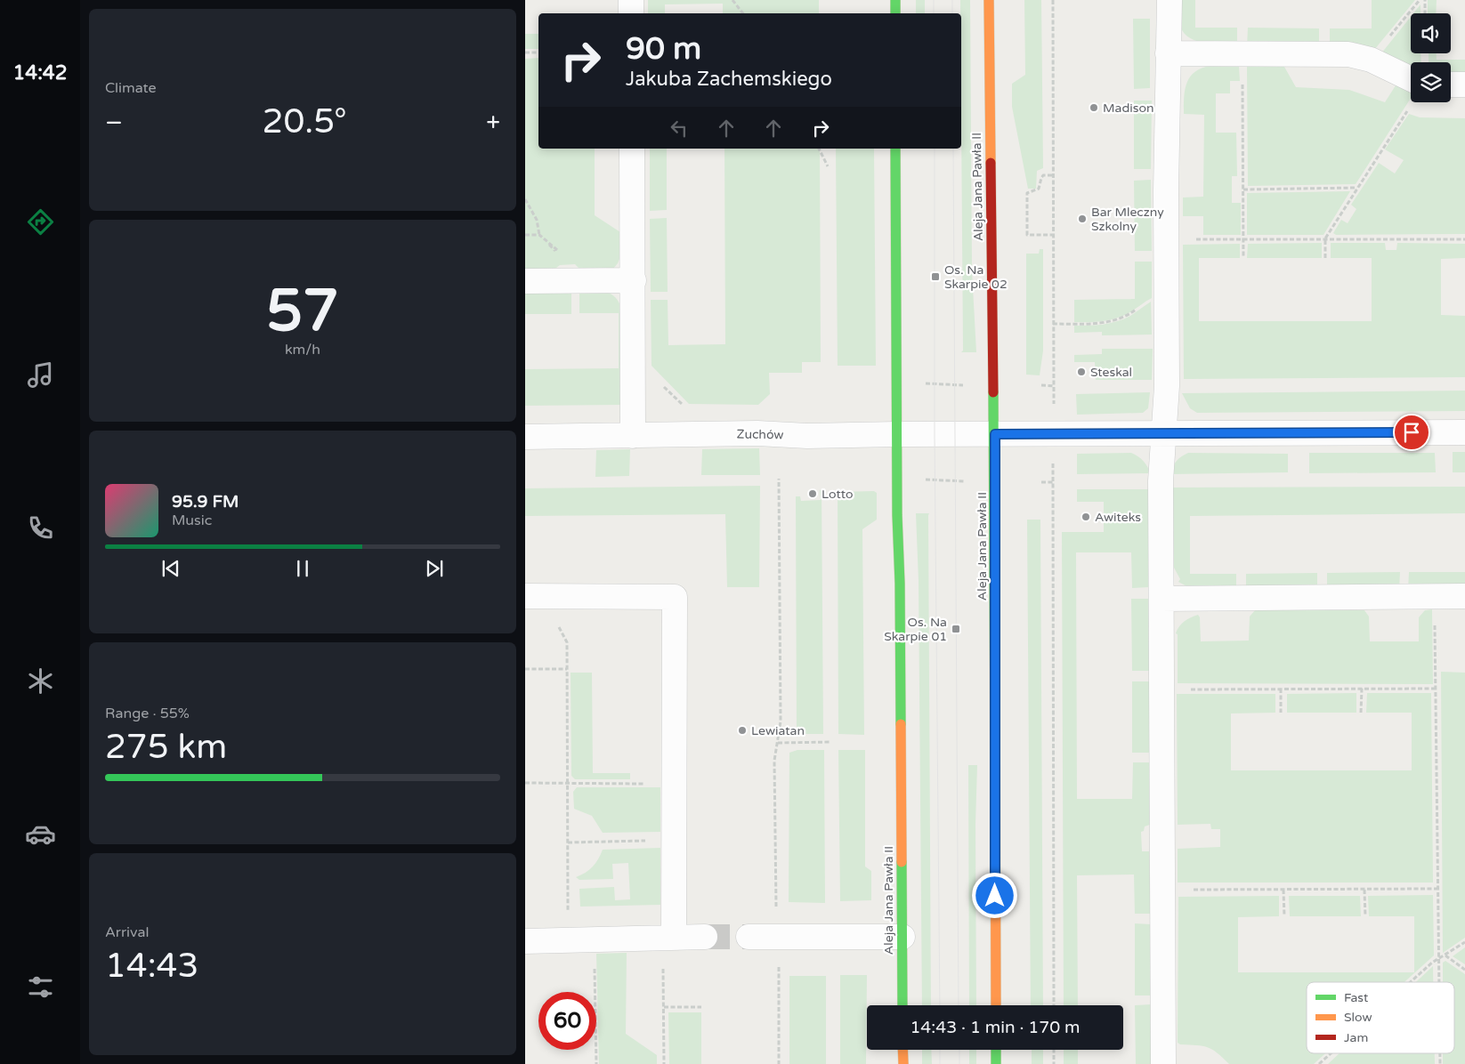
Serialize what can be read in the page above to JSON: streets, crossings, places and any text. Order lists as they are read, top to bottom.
{
  "streets": {
    "main road": ["Aleja Jana Pawła II"],
    "street": ["Zuchów"]
  },
  "crossings": [
    ["Aleja Jana Pawła II", "Zuchów"]
  ],
  "places": {
    "other": [
      "Madison",
      "Bar Mleczny Szkolny",
      "Steskal",
      "Lotto",
      "Awiteks",
      "Lewiatan"
    ],
    "transit": ["Os. Na Skarpie 02", "Os. Na Skarpie 01"]
  },
  "legend": ["Fast", "Slow", "Jam"],
  "page": {
    "tabs": "14:42",
    "tile": [
      "Climate",
      ["57", "km/h"],
      ["Range · 55%", "275 km"],
      ["Arrival", "14:43"]
    ],
    "turn": ["90 m", "Jakuba Zachemskiego"],
    "heat": ["−", "20.5°", "+"],
    "song": ["95.9 FM", "Music"],
    "limit": "60",
    "trip": "14:43 · 1 min · 170 m"
  }
}
